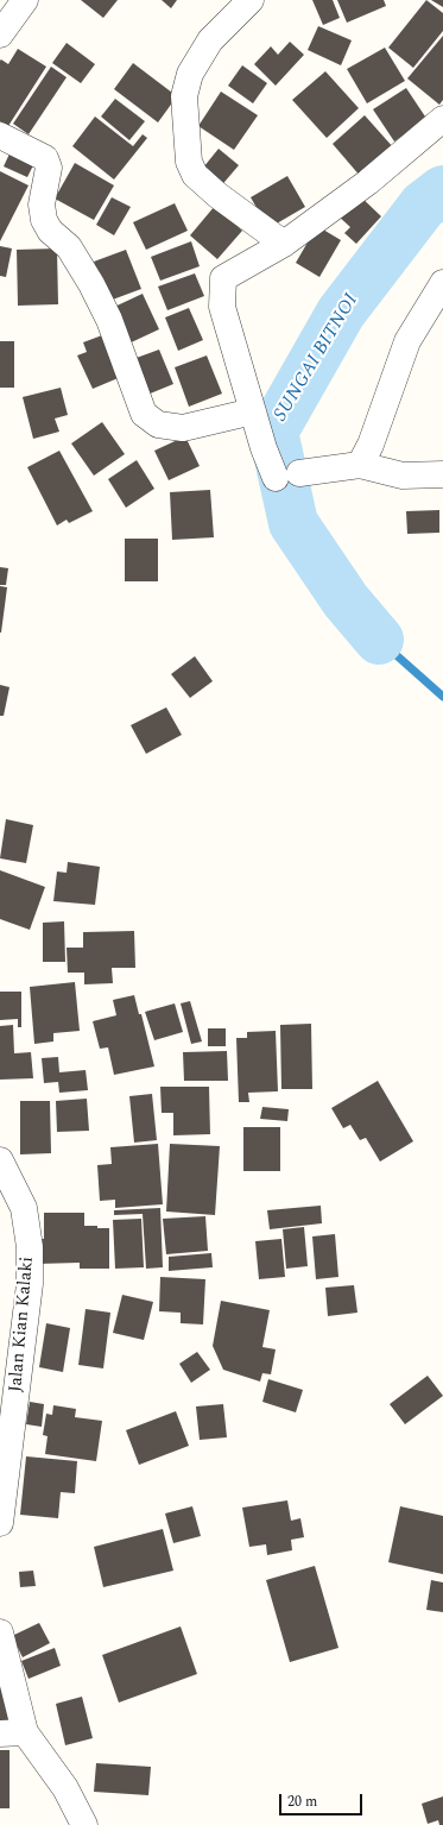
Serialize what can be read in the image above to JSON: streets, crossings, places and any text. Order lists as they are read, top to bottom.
{
  "streets": {
    "street": ["Jalan Kian Kalaki"]
  },
  "water": ["SUNGAI BITNOI"],
  "scale_bar": "20 m"
}
